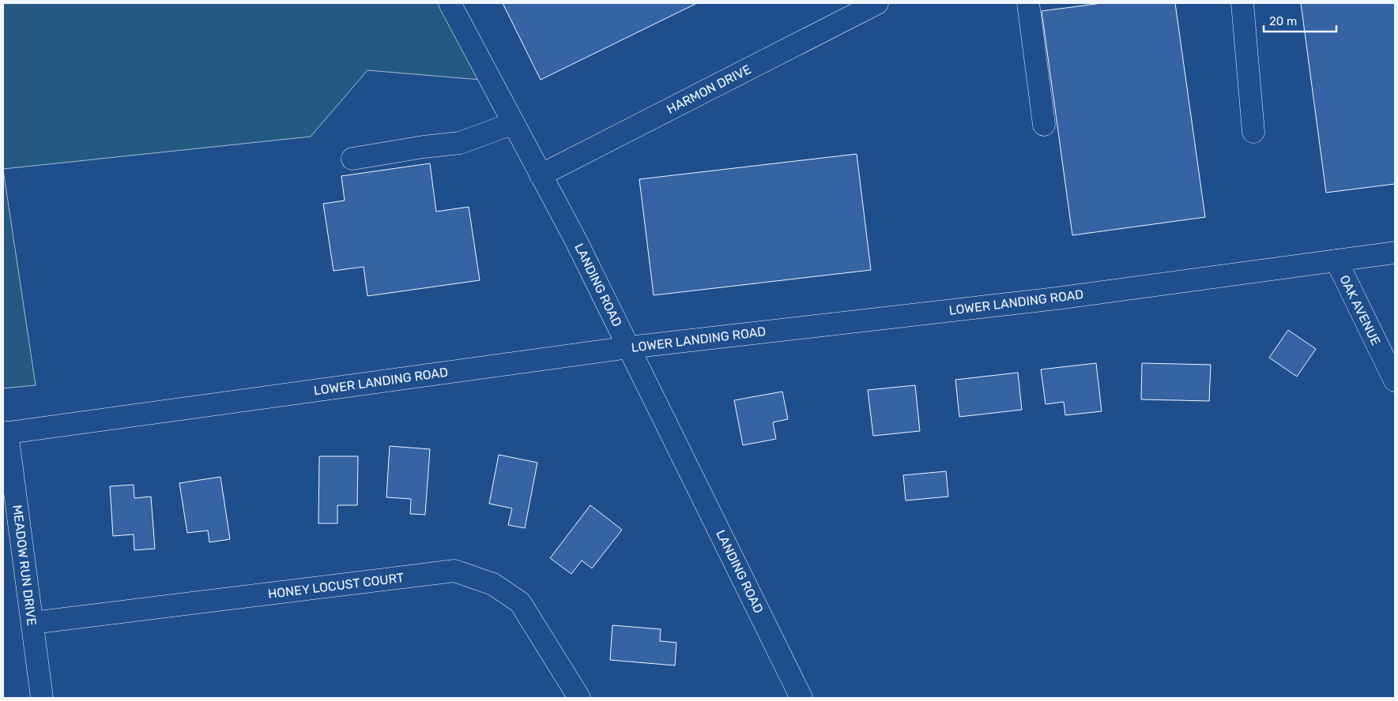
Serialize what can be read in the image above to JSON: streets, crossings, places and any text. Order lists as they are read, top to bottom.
{
  "streets": {
    "street": [
      "HARMON DRIVE",
      "LANDING ROAD",
      "LOWER LANDING ROAD",
      "OAK AVENUE",
      "MEADOW RUN DRIVE",
      "HONEY LOCUST COURT"
    ]
  },
  "crossings": [
    ["HARMON DRIVE", "LANDING ROAD"],
    ["LANDING ROAD", "LOWER LANDING ROAD"],
    ["LOWER LANDING ROAD", "OAK AVENUE"],
    ["LOWER LANDING ROAD", "MEADOW RUN DRIVE"],
    ["MEADOW RUN DRIVE", "HONEY LOCUST COURT"]
  ],
  "scale_bar": "20 m"
}
